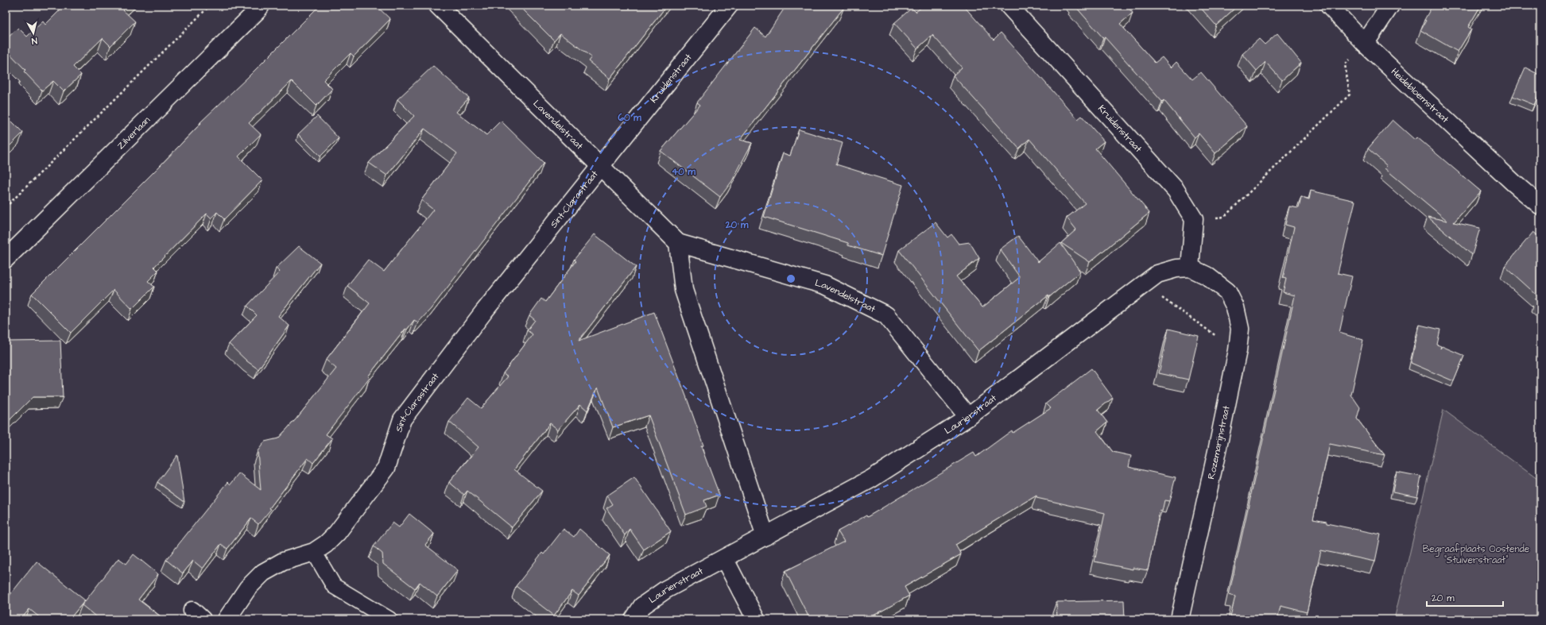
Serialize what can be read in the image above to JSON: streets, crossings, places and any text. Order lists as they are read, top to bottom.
{
  "streets": {
    "street": [
      "Kruidenstraat",
      "Heidebloemstraat",
      "Lavendelstraat",
      "Zilverlaan",
      "Sint-Clarastraat",
      "Laurierstraat",
      "Rozemarijnstraat"
    ]
  },
  "crossings": [
    ["Kruidenstraat", "Lavendelstraat"],
    ["Kruidenstraat", "Sint-Clarastraat"],
    ["Lavendelstraat", "Sint-Clarastraat"],
    ["Lavendelstraat", "Laurierstraat"],
    ["Laurierstraat", "Rozemarijnstraat"]
  ],
  "parks": ["Begraafplaats Oostende “Stuiverstraat”"],
  "scale_bar": "20 m",
  "north": "bottom",
  "rings": ["60 m", "40 m", "20 m"]
}
